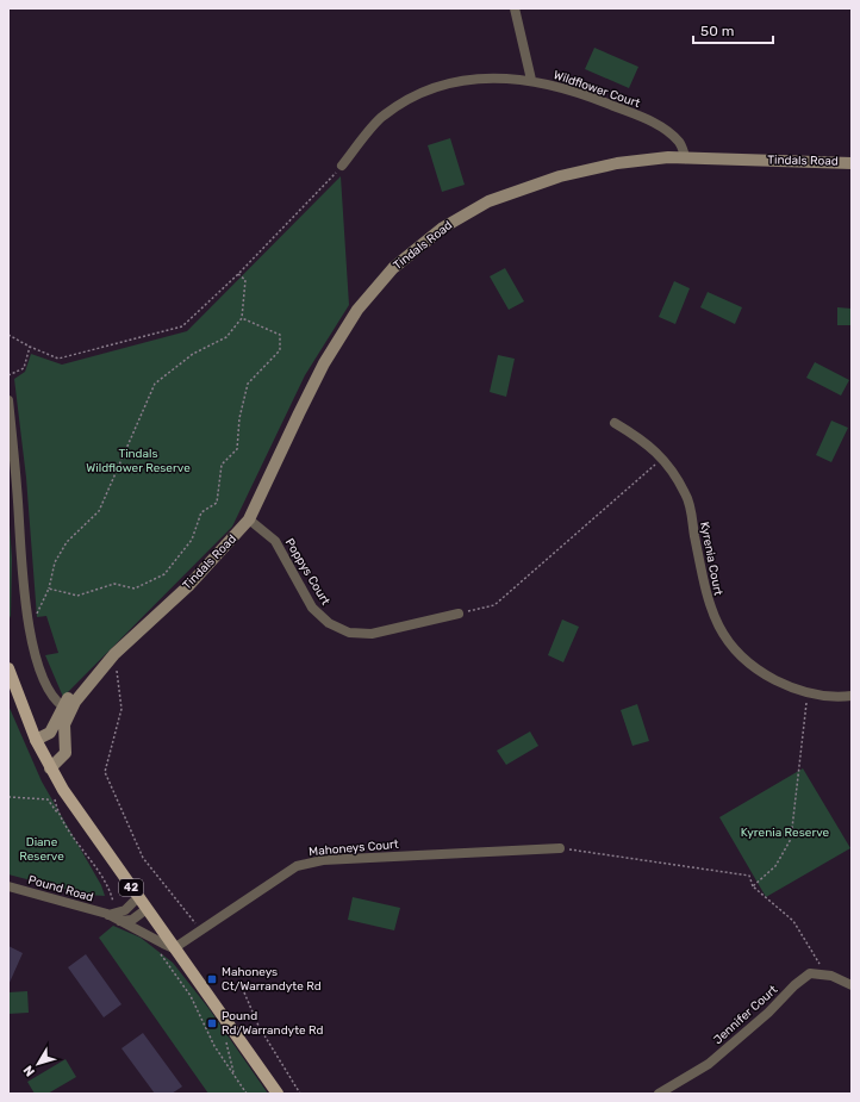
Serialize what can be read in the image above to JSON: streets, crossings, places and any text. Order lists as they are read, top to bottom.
{
  "streets": {
    "main road": ["Tindals Road", "42"],
    "street": [
      "Wildflower Court",
      "Kyrenia Court",
      "Poppys Court",
      "Mahoneys Court",
      "Pound Road",
      "Jennifer Court"
    ]
  },
  "crossings": [
    ["Wildflower Court", "Tindals Road"],
    ["Tindals Road", "Poppys Court"],
    ["Tindals Road", "42"],
    ["Mahoneys Court", "42"],
    ["Mahoneys Court", "Pound Road"],
    ["42", "Pound Road"]
  ],
  "parks": ["Tindals Wildflower Reserve", "Kyrenia Reserve", "Diane Reserve"],
  "places": {
    "transit": ["Mahoneys Ct/Warrandyte Rd", "Pound Rd/Warrandyte Rd"]
  },
  "scale_bar": "50 m",
  "north": "bottom left"
}
